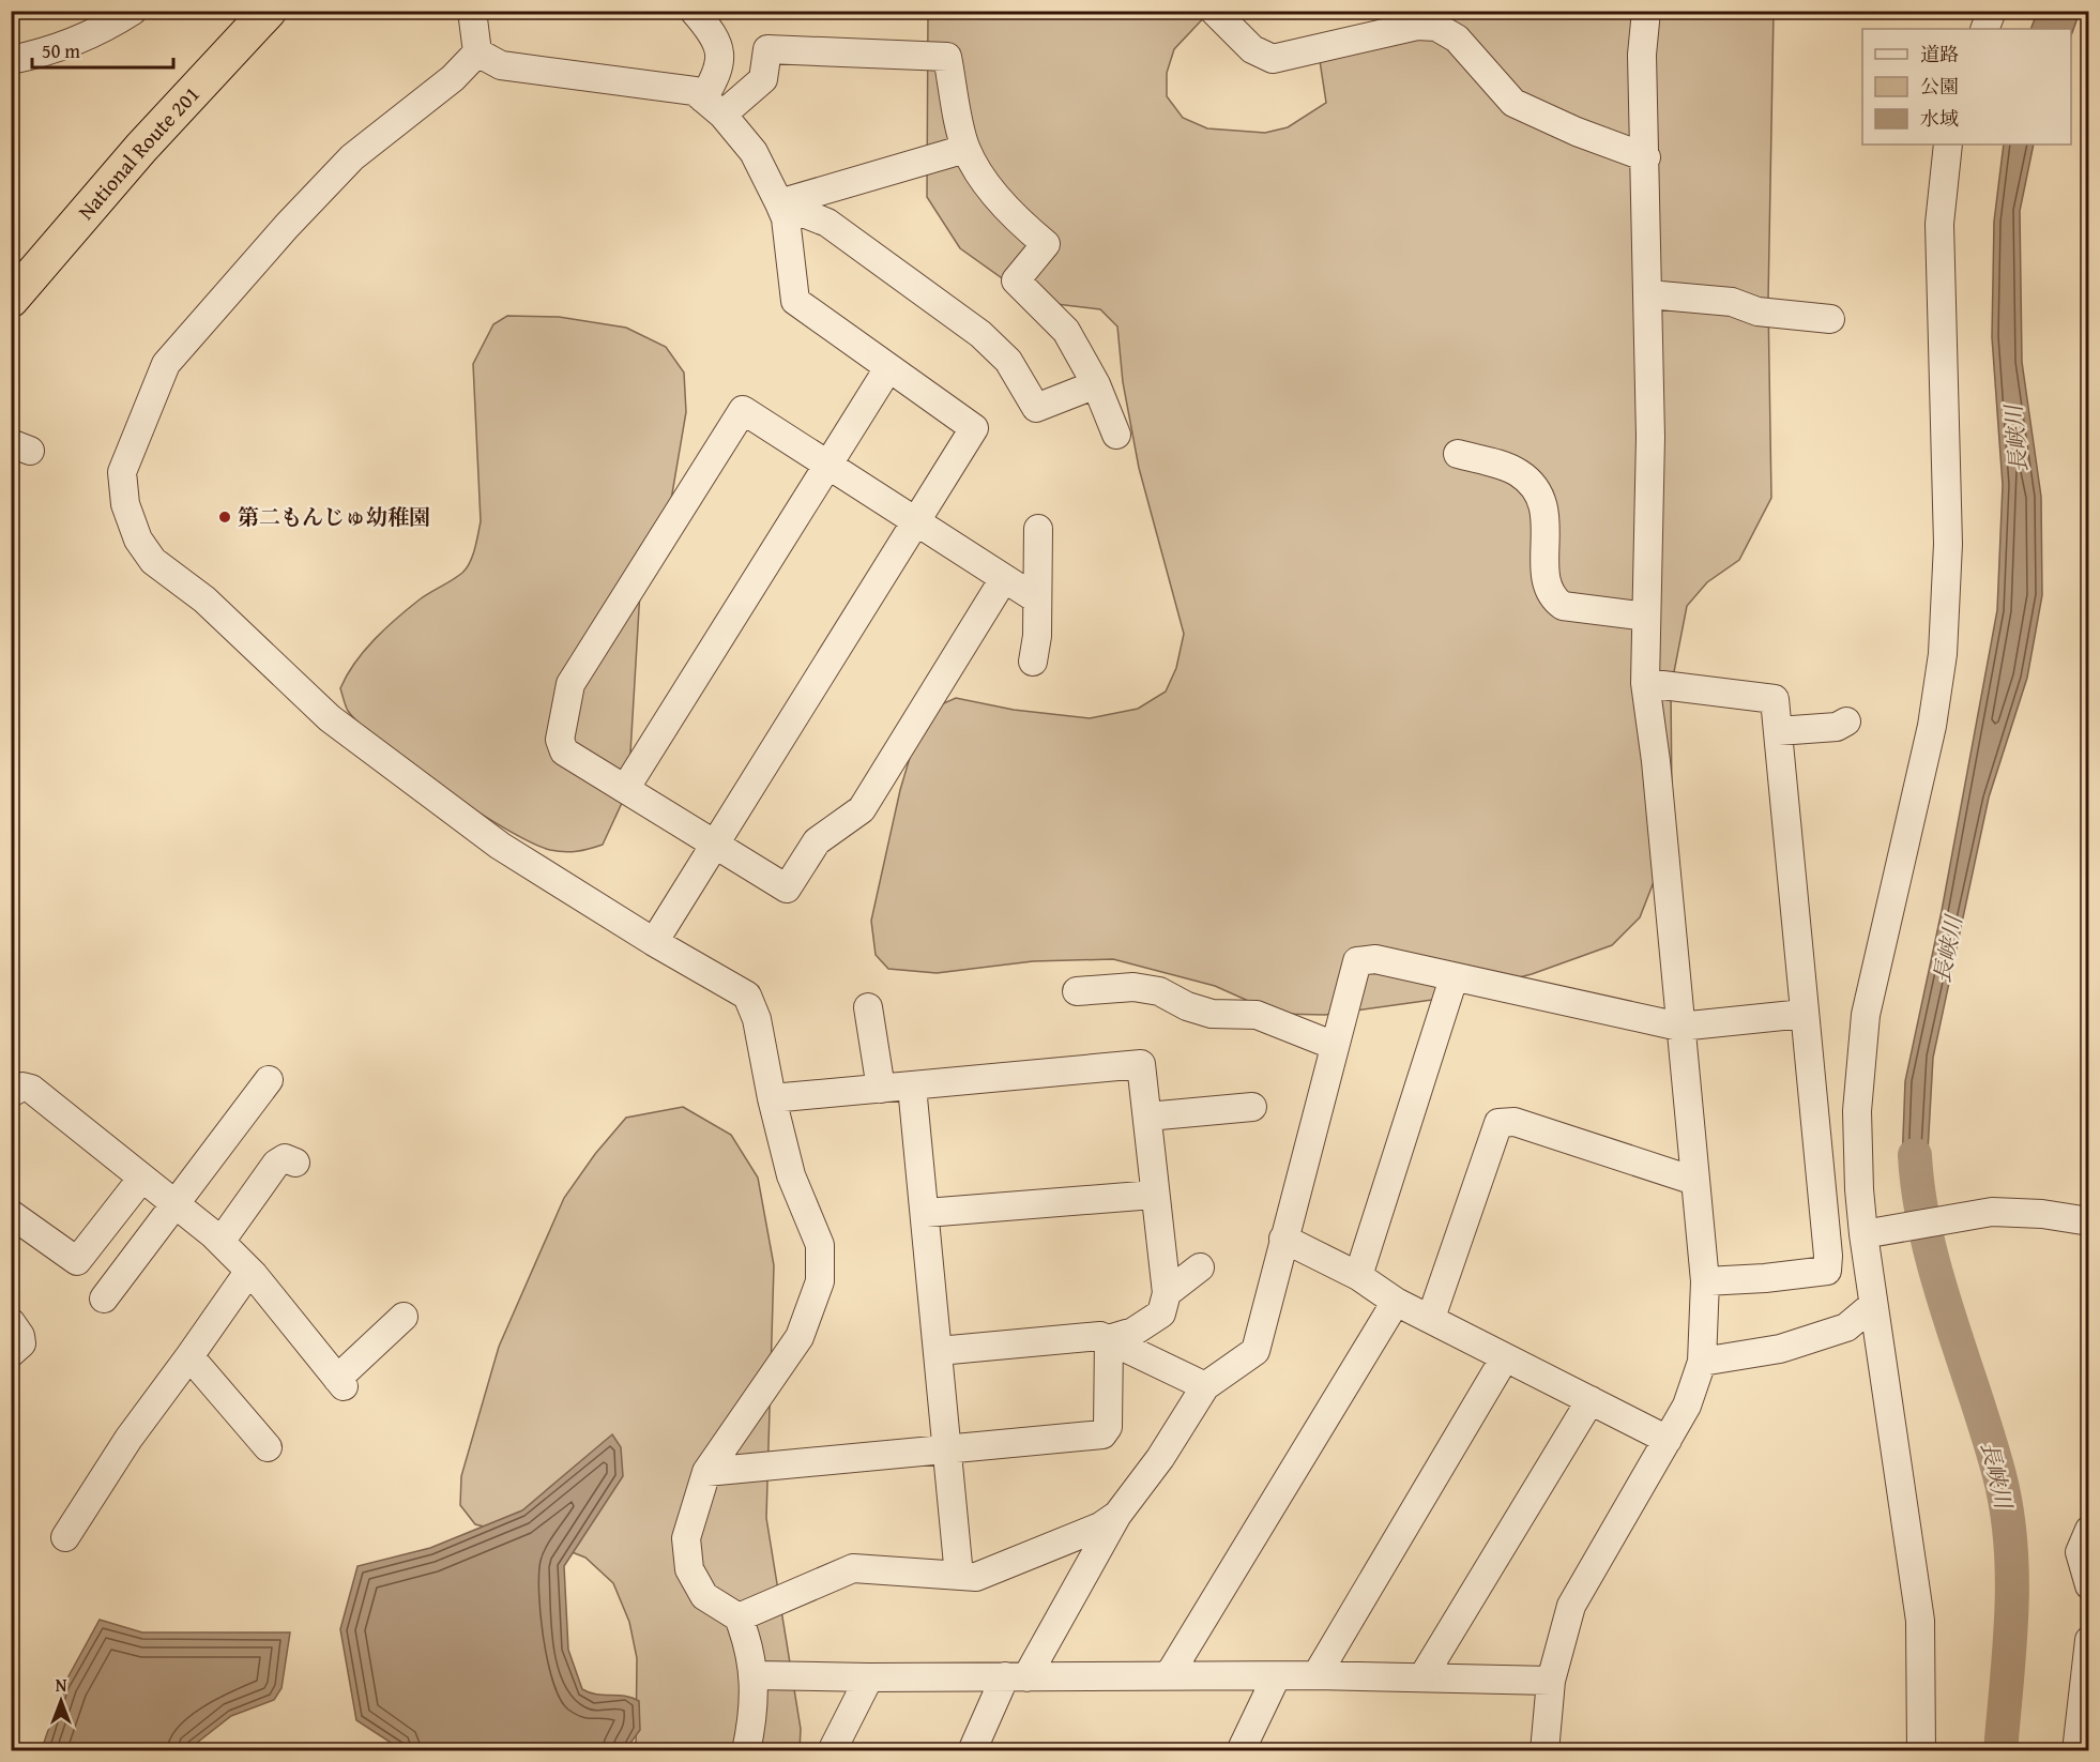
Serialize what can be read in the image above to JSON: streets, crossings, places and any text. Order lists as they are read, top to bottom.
{
  "streets": {
    "highway": ["National Route 201"]
  },
  "water": ["長峡川"],
  "places": ["第二もんじゅ幼稚園"],
  "legend": ["道路", "公園", "水域"],
  "scale_bar": "50 m",
  "north": "top"
}
